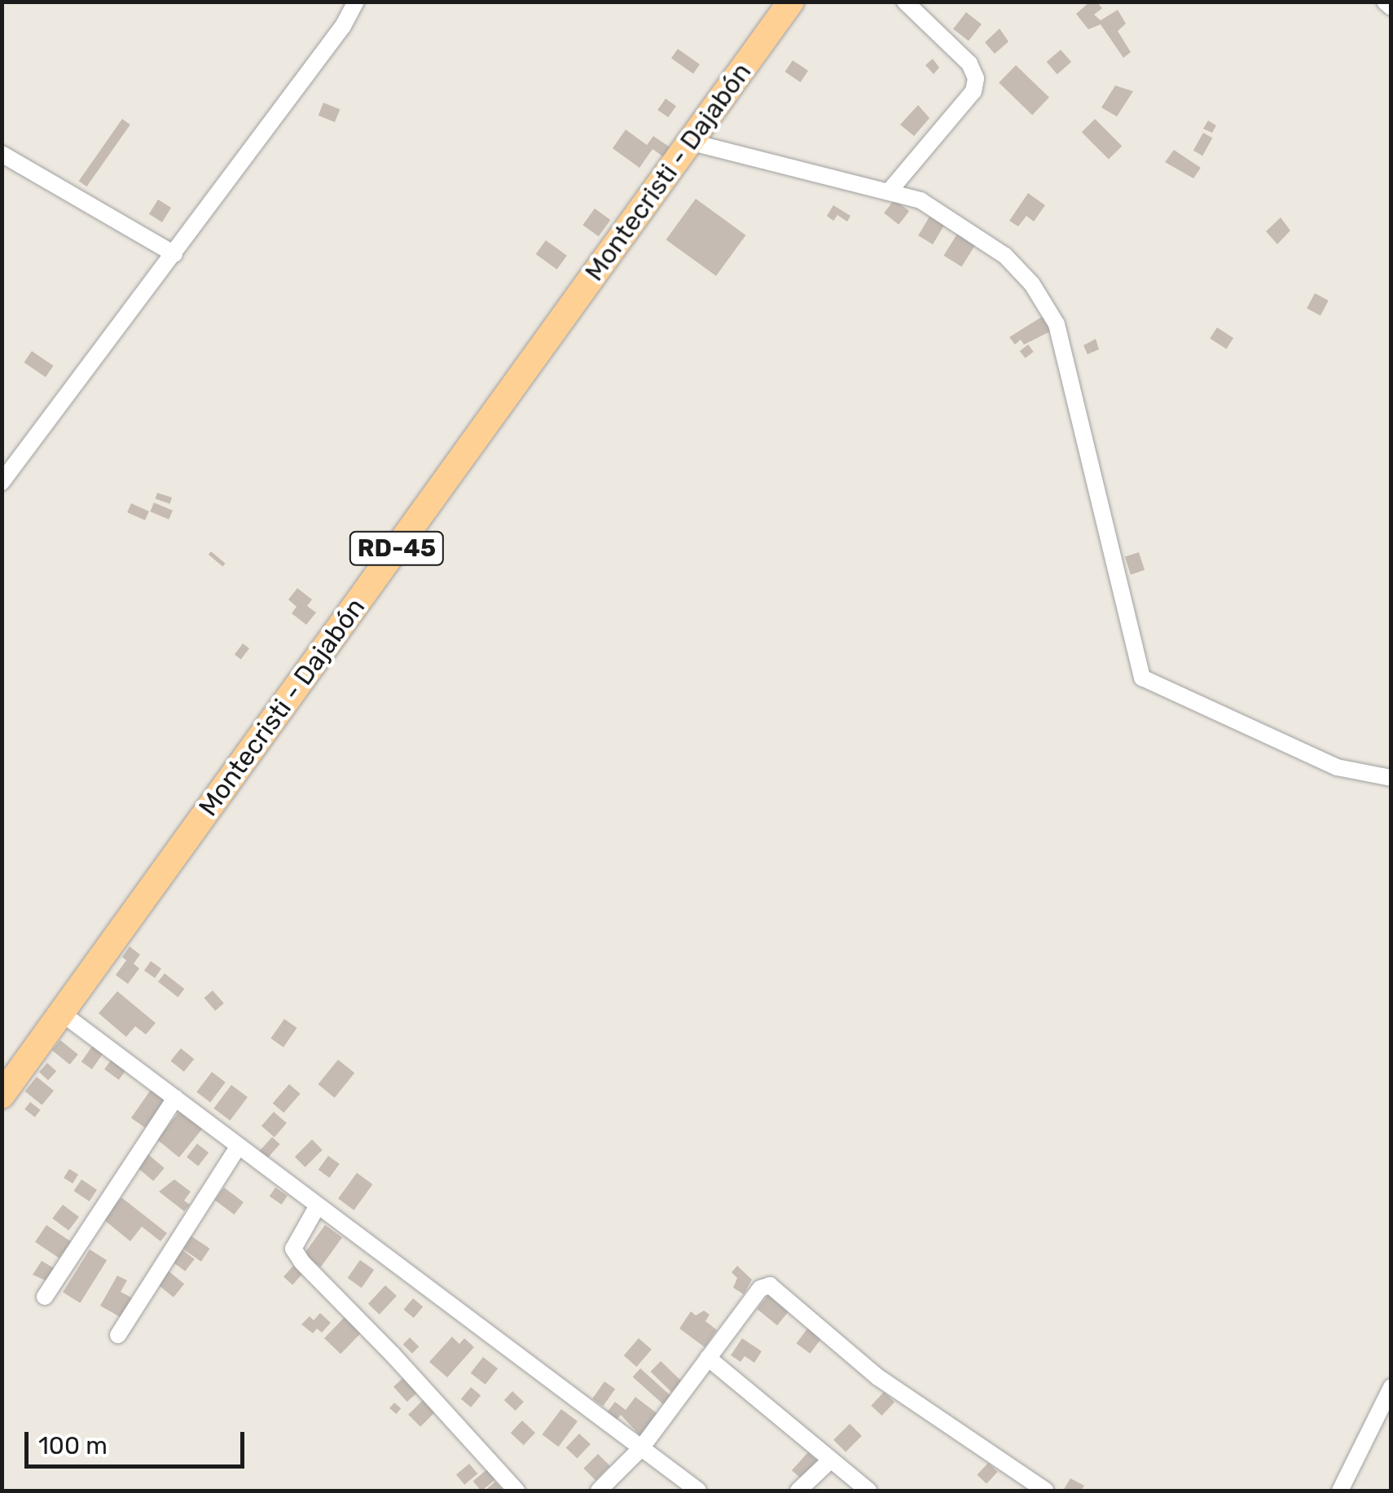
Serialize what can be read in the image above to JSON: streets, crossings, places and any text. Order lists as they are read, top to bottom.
{
  "streets": {
    "main road": ["Montecristi - Dajabón", "RD-45"]
  },
  "scale_bar": "100 m"
}
